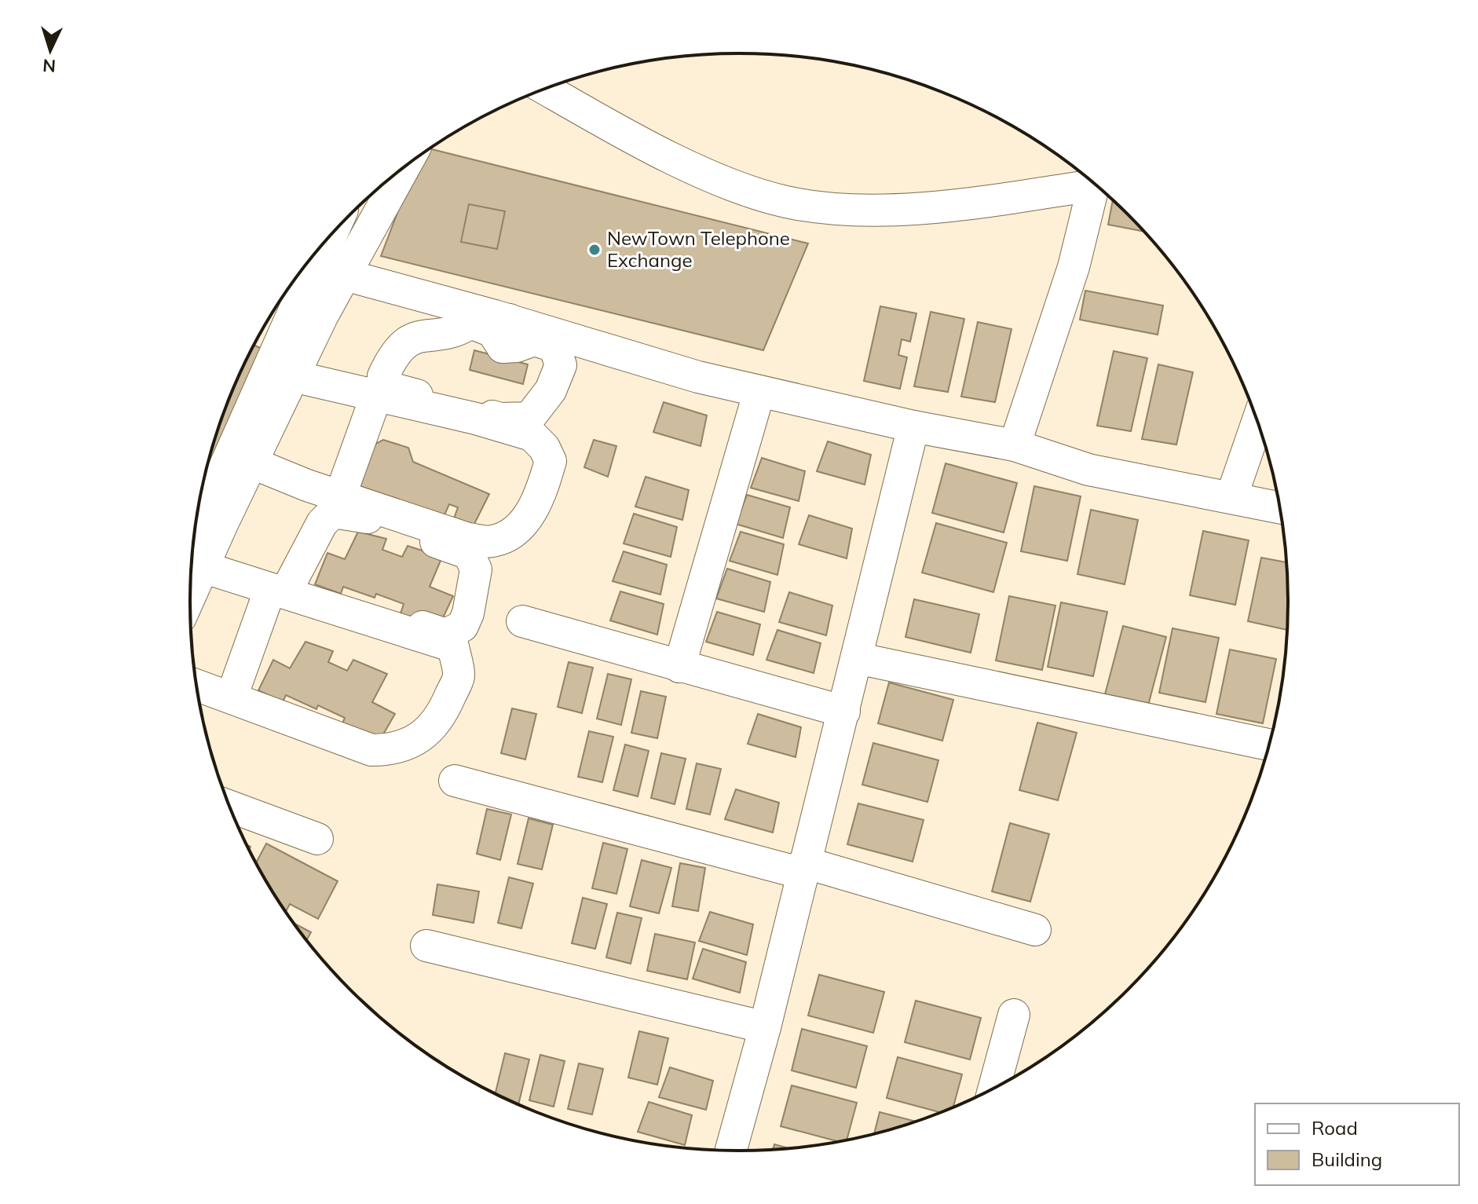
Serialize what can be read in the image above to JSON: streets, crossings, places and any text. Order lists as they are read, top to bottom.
{
  "places": ["NewTown Telephone Exchange"],
  "legend": ["Road", "Building"],
  "north": "bottom"
}
